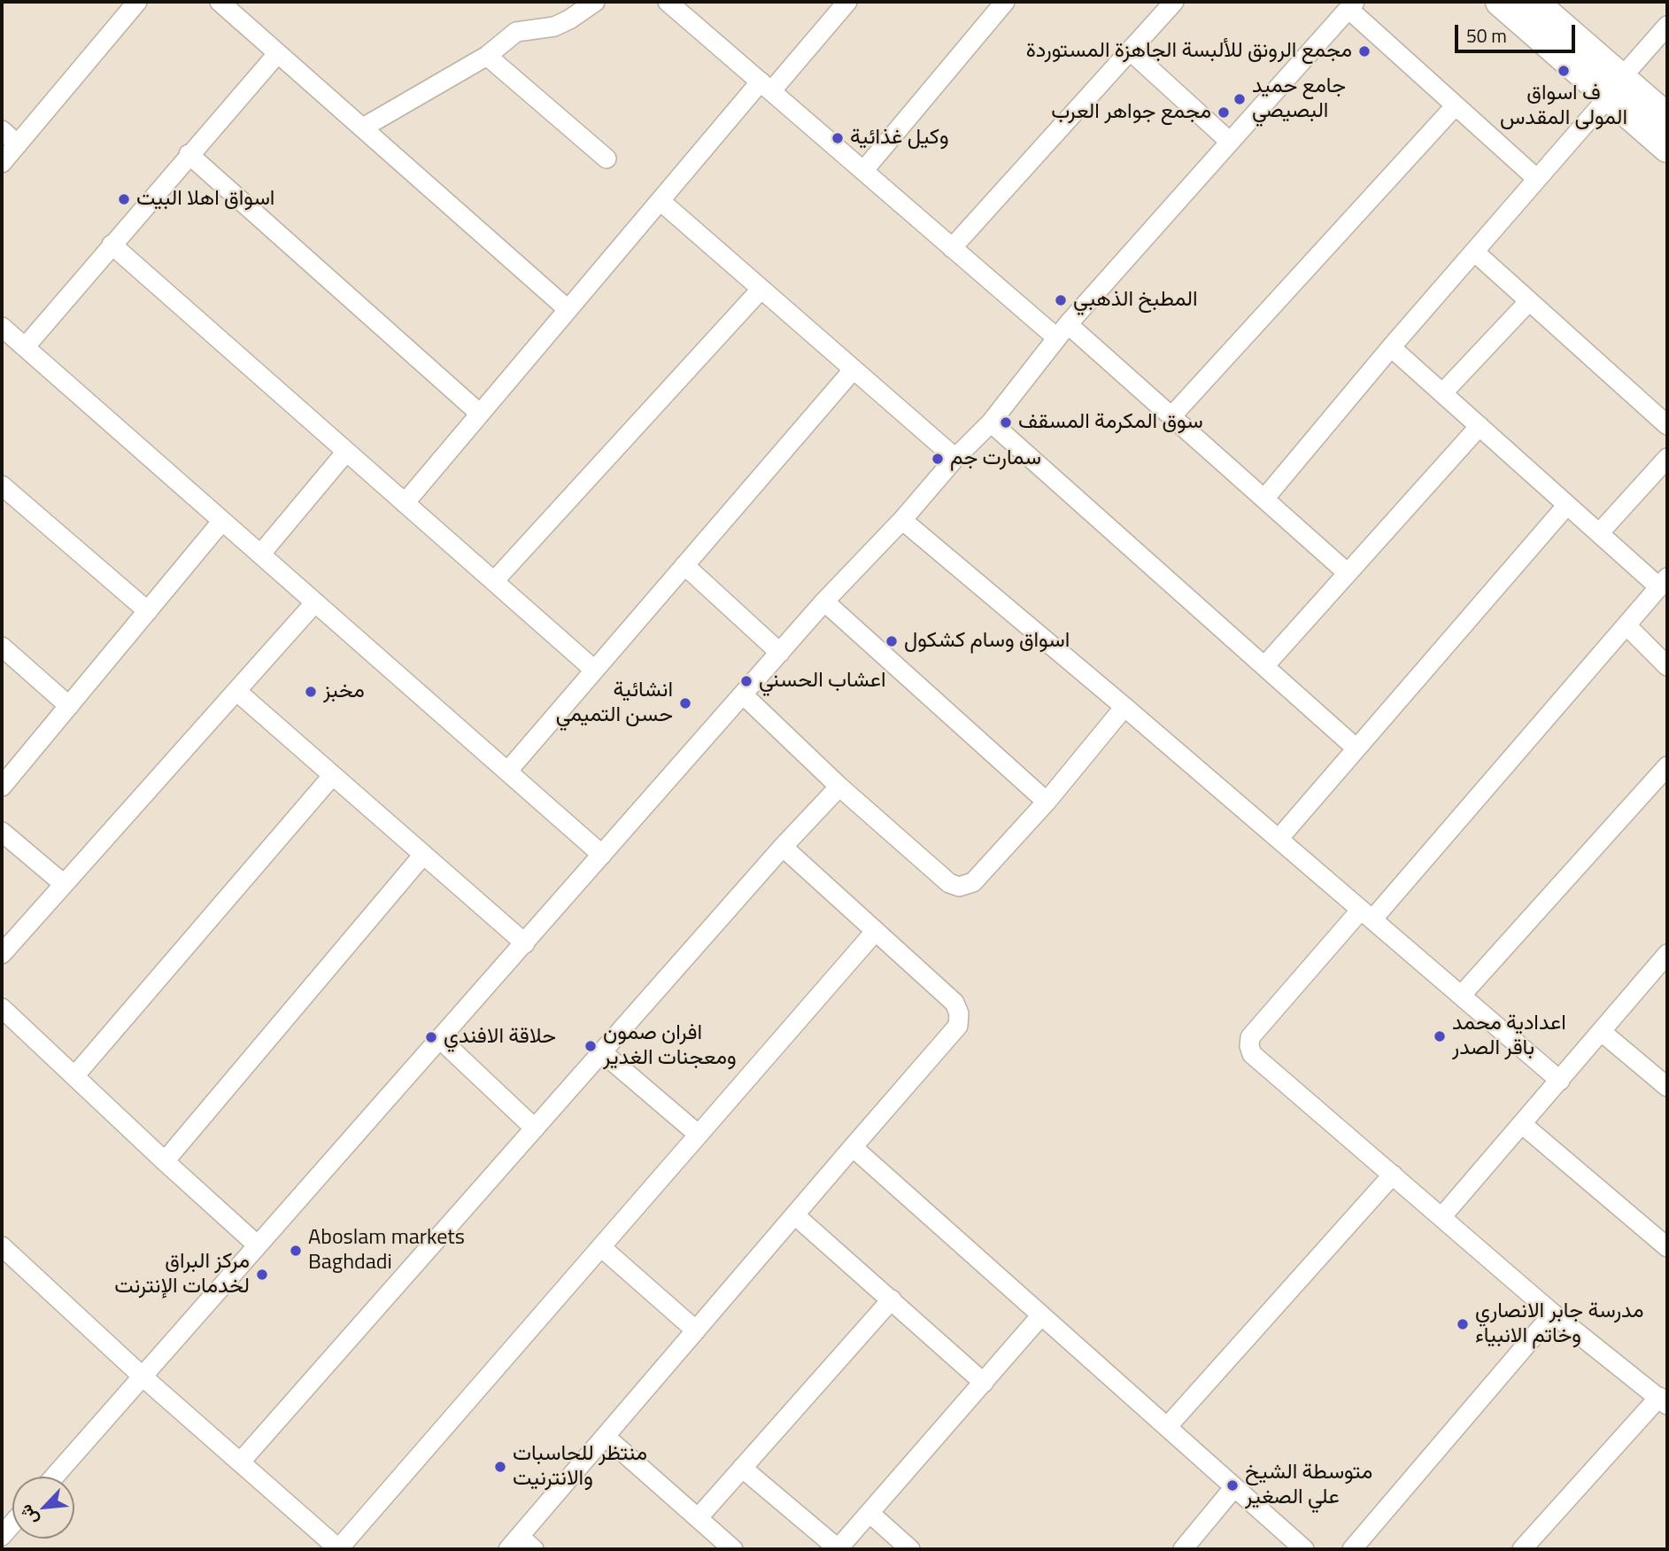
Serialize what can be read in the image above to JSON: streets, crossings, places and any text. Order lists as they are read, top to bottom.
{
  "places": [
    "مجمع الرونق للألبسة الجاهزة المستوردة",
    "ف اسواق المولى المقدس",
    "جامع حميد البصيصي",
    "مجمع جواهر العرب",
    "وكيل غذائية",
    "اسواق اهلا البيت",
    "المطبخ الذهبي",
    "سوق المكرمة المسقف",
    "سمارت جم",
    "اسواق وسام كشكول",
    "اعشاب الحسني",
    "مخبز",
    "انشائية حسن التميمي",
    "اعدادية محمد باقر الصدر",
    "حلاقة الافندي",
    "افران صمون ومعجنات الغدير",
    "Aboslam markets Baghdadi",
    "مركز البراق لخدمات الإنترنت",
    "مدرسة جابر الانصاري وخاتم الانبياء",
    "منتظر للحاسبات والانترنيت",
    "متوسطة الشيخ علي الصغير"
  ],
  "scale_bar": "50 m",
  "north": "bottom left"
}
